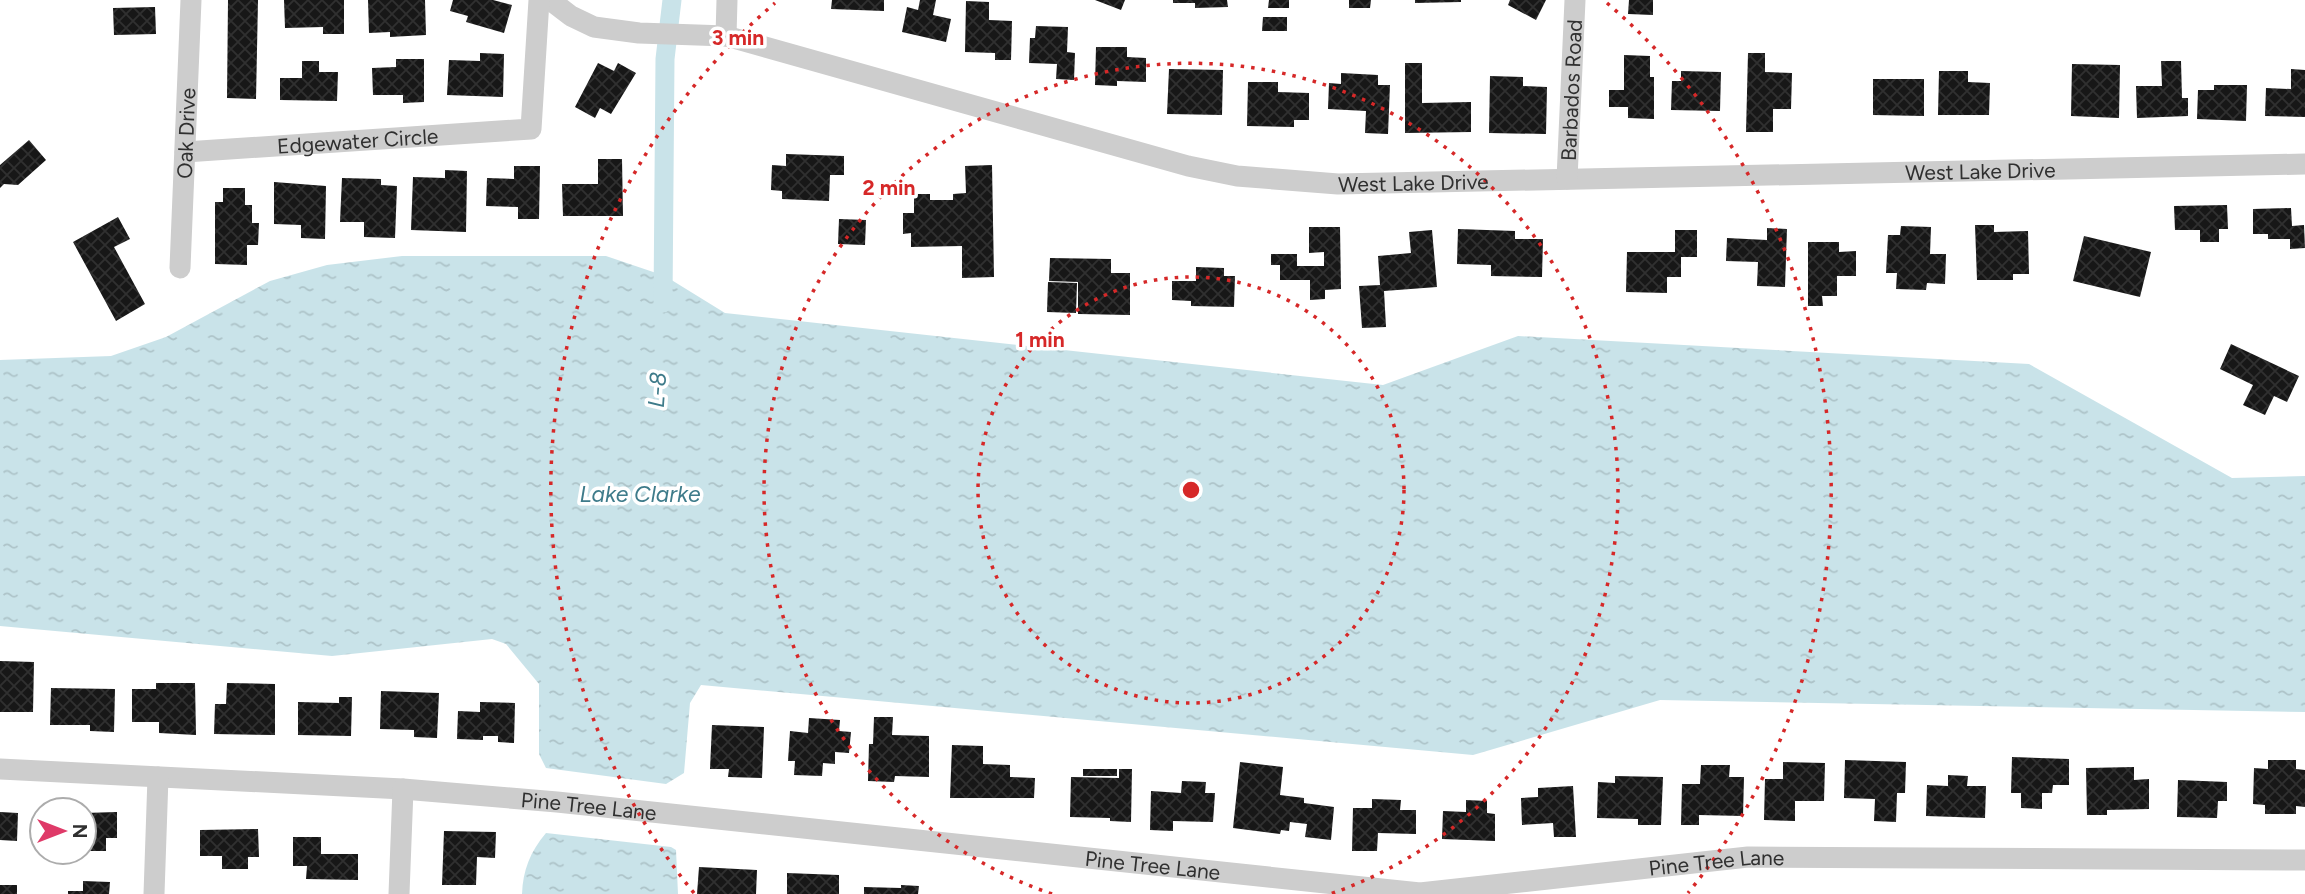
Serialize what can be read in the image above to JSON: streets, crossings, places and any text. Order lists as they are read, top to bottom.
{
  "streets": {
    "street": [
      "Barbados Road",
      "Oak Drive",
      "Edgewater Circle",
      "West Lake Drive",
      "Pine Tree Lane"
    ]
  },
  "crossings": [
    ["Barbados Road", "West Lake Drive"],
    ["Oak Drive", "Edgewater Circle"]
  ],
  "water": ["L-8", "Lake Clarke"],
  "north": "right",
  "rings": ["3 min", "2 min", "1 min"]
}
